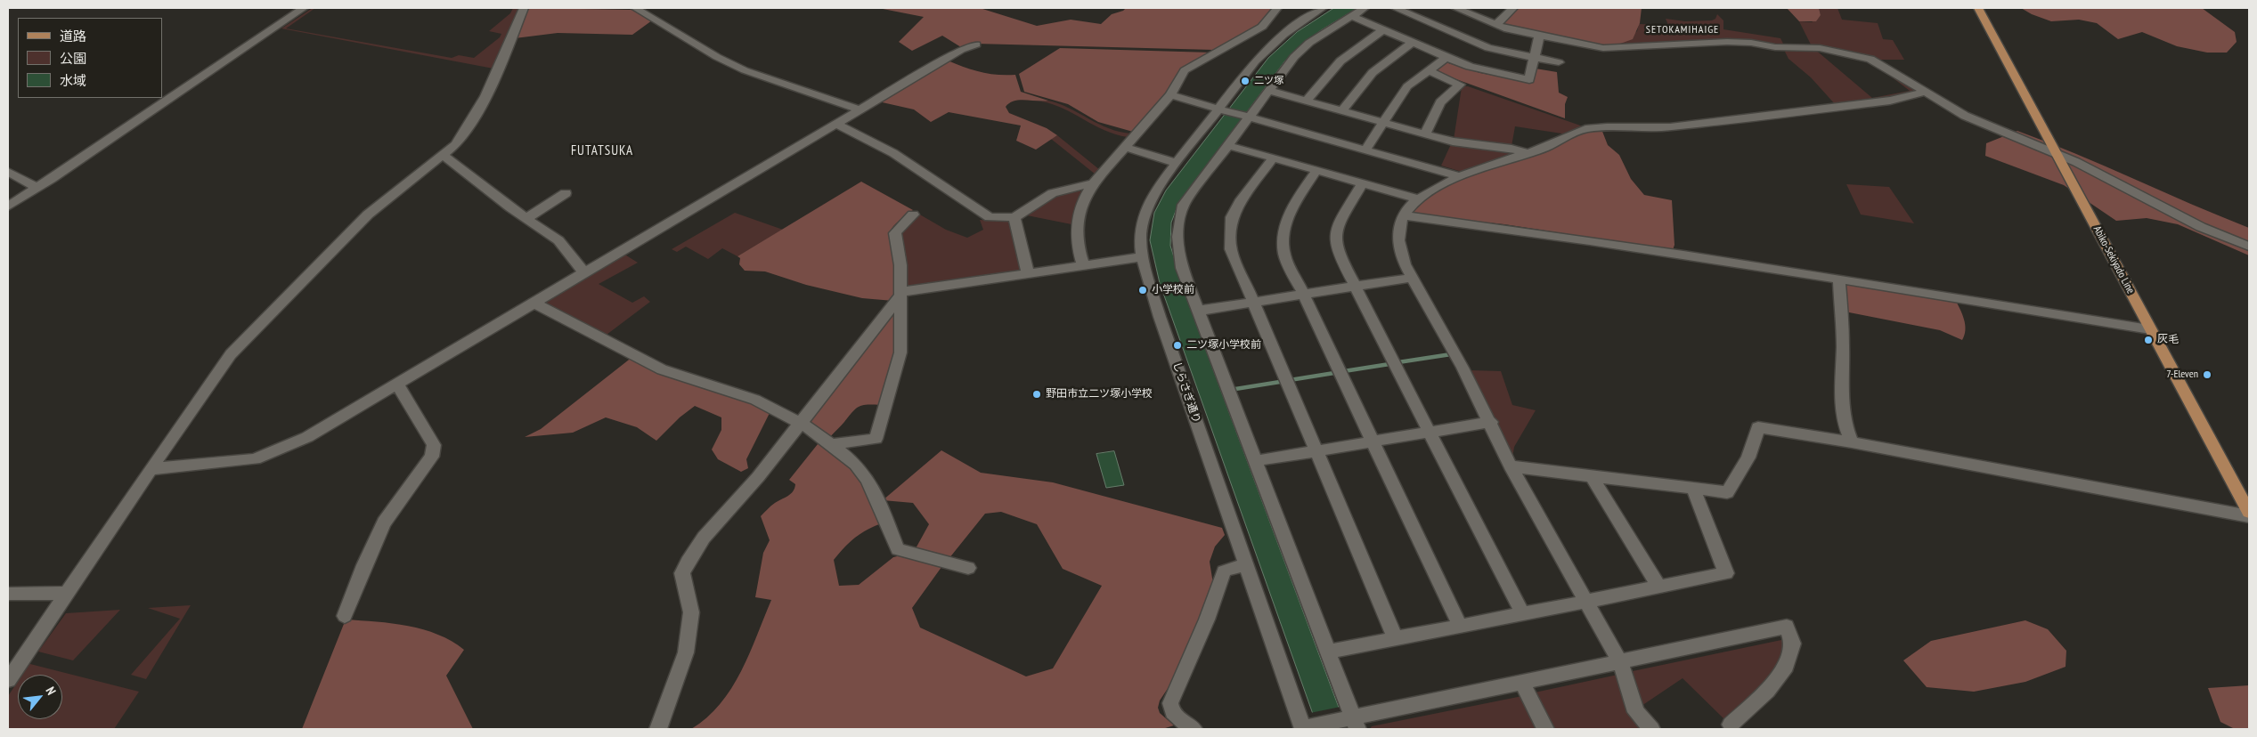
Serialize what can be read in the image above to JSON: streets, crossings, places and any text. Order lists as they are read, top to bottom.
{
  "streets": {
    "main road": ["Abiko-Sekiyado Line"],
    "street": ["しらさぎ通り"]
  },
  "districts": ["SETOKAMIHAIGE", "FUTATSUKA"],
  "places": [
    "二ツ塚",
    "小学校前",
    "灰毛",
    "二ツ塚小学校前",
    "7-Eleven",
    "野田市立二ツ塚小学校"
  ],
  "legend": ["道路", "公園", "水域"],
  "north": "top right"
}
